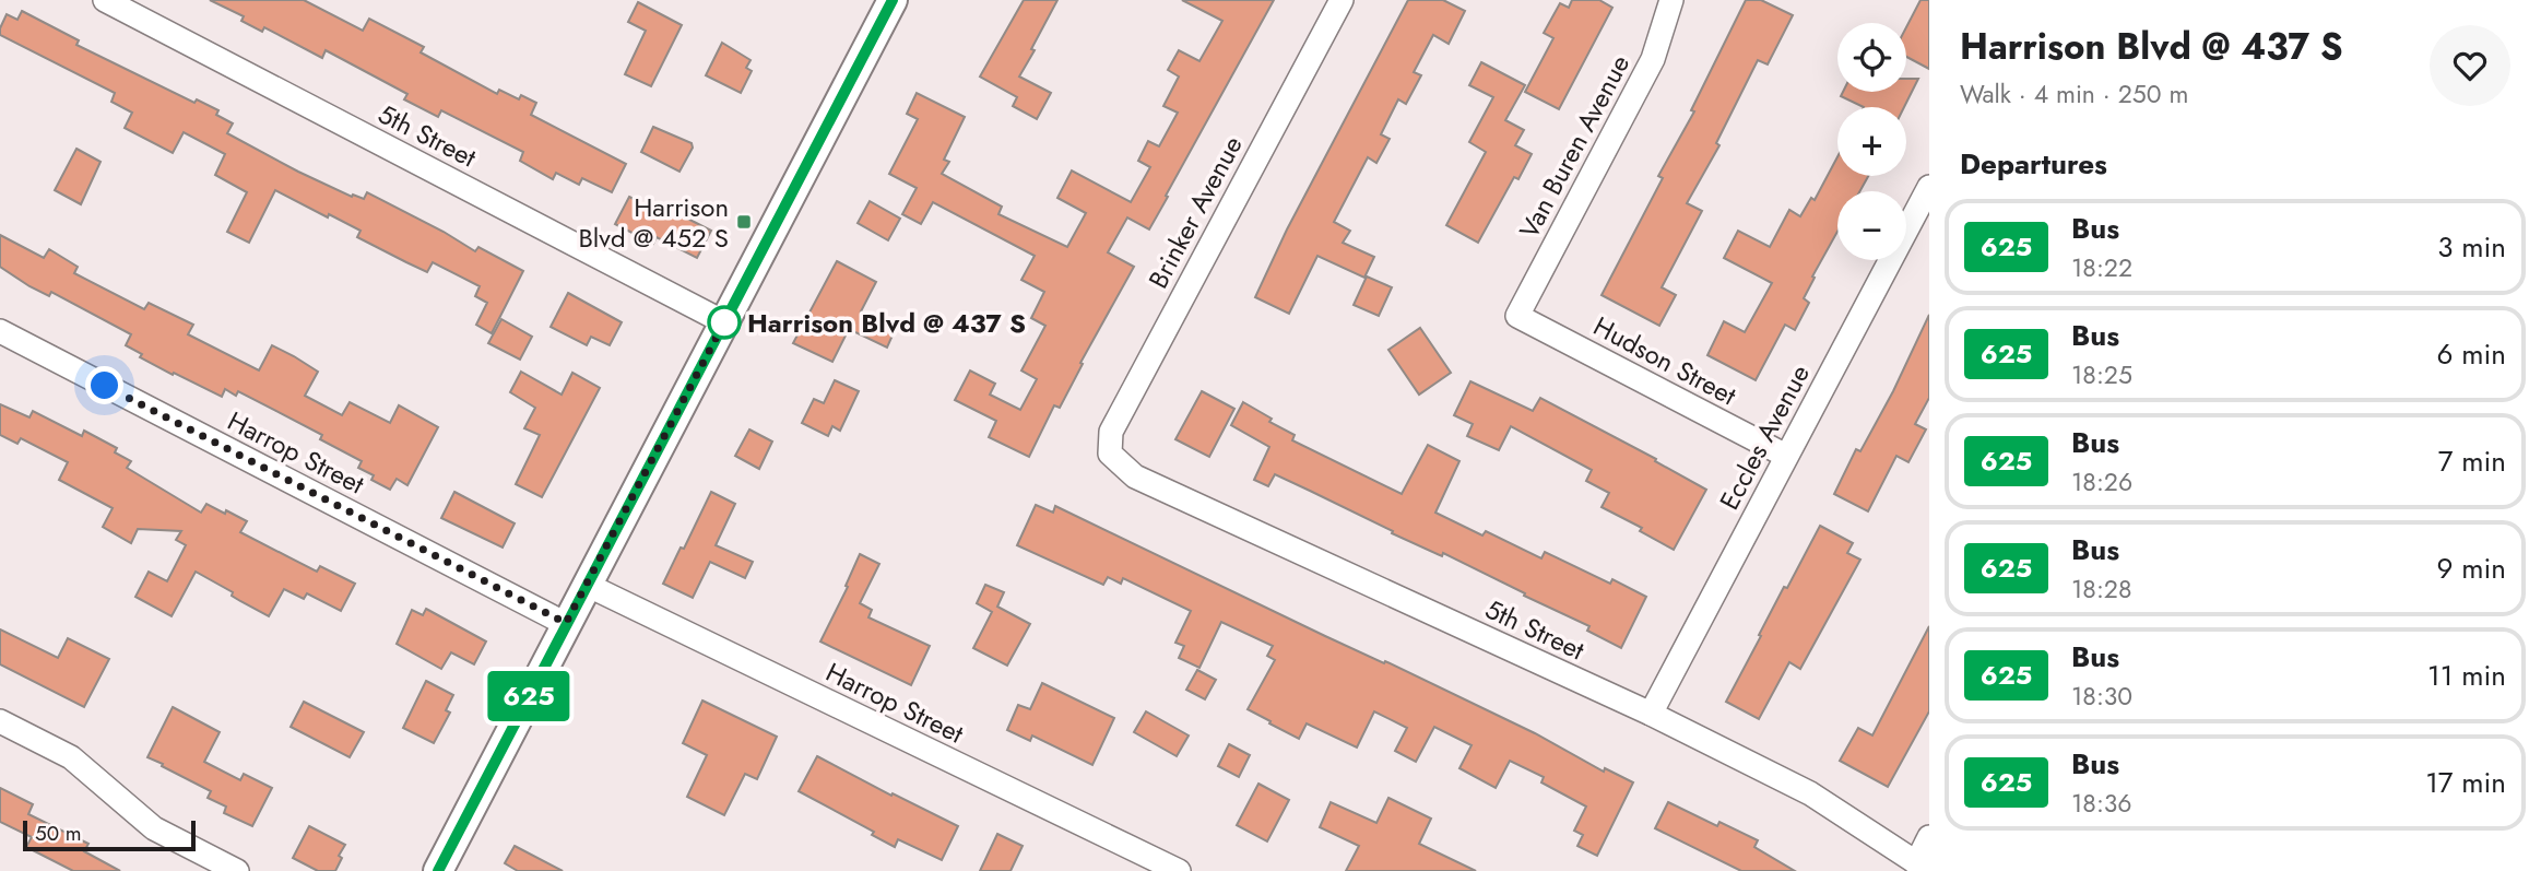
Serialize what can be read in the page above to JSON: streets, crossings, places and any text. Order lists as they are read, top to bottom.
{
  "streets": {
    "street": [
      "5th Street",
      "Van Buren Avenue",
      "Brinker Avenue",
      "Hudson Street",
      "Eccles Avenue",
      "Harrop Street"
    ]
  },
  "crossings": [
    ["5th Street", "Brinker Avenue"],
    ["5th Street", "Eccles Avenue"],
    ["Van Buren Avenue", "Hudson Street"],
    ["Hudson Street", "Eccles Avenue"]
  ],
  "places": {
    "transit": ["Harrison Blvd @ 452 S"],
    "other": ["Harrison Blvd @ 437 S"]
  },
  "lines": ["bus line 625"],
  "scale_bar": "50 m",
  "page": {
    "on_map": "625",
    "heading": [
      ["Harrison Blvd @ 437 S", "Walk · 4 min · 250 m"],
      "Departures"
    ],
    "map_buttons": ["+", "−"],
    "list": [
      {
        "mark": "625",
        "name": "Bus",
        "note": "18:22",
        "value": "3 min"
      },
      {
        "mark": "625",
        "name": "Bus",
        "note": "18:25",
        "value": "6 min"
      },
      {
        "mark": "625",
        "name": "Bus",
        "note": "18:26",
        "value": "7 min"
      },
      {
        "mark": "625",
        "name": "Bus",
        "note": "18:28",
        "value": "9 min"
      },
      {
        "mark": "625",
        "name": "Bus",
        "note": "18:30",
        "value": "11 min"
      },
      {
        "mark": "625",
        "name": "Bus",
        "note": "18:36",
        "value": "17 min"
      }
    ],
    "scale": "50 m"
  }
}
